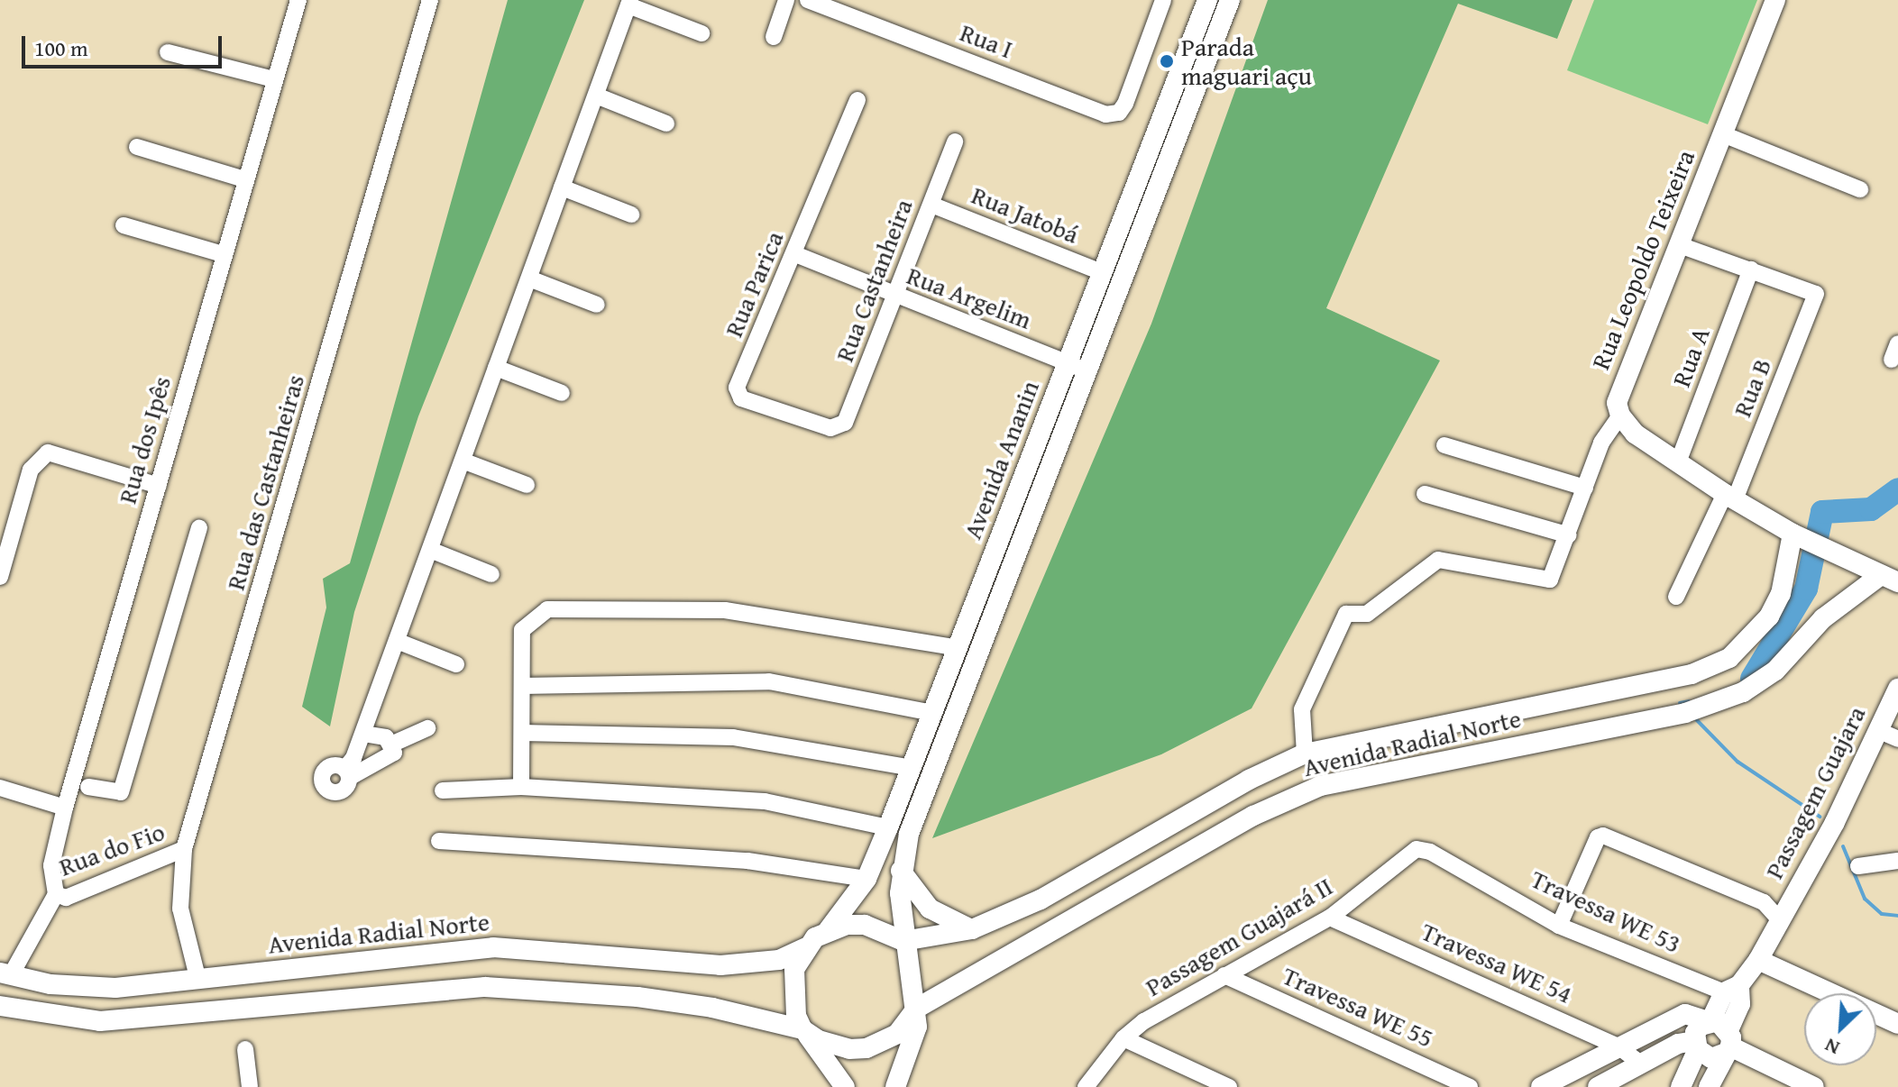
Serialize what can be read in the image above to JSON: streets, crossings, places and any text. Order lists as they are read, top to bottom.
{
  "streets": {
    "main road": [
      "Rua Leopoldo Teixeira",
      "Avenida Ananin",
      "Avenida Radial Norte",
      "Passagem Guajara"
    ],
    "street": [
      "Rua I",
      "Rua Jatobá",
      "Rua Castanheira",
      "Rua Parica",
      "Rua Argelim",
      "Rua A",
      "Rua B",
      "Rua dos Ipês",
      "Rua das Castanheiras",
      "Rua do Fio",
      "Travessa WE 53",
      "Passagem Guajará II",
      "Travessa WE 54",
      "Travessa WE 55"
    ]
  },
  "crossings": [
    ["Rua Jatobá", "Rua Castanheira"],
    ["Rua Jatobá", "Avenida Ananin"],
    ["Rua Castanheira", "Rua Parica"],
    ["Rua Castanheira", "Rua Argelim"],
    ["Rua Parica", "Rua Argelim"],
    ["Rua Argelim", "Avenida Ananin"],
    ["Rua A", "Rua B"],
    ["Rua dos Ipês", "Rua do Fio"],
    ["Avenida Ananin", "Avenida Radial Norte"],
    ["Rua das Castanheiras", "Avenida Radial Norte"],
    ["Rua das Castanheiras", "Rua do Fio"],
    ["Passagem Guajara", "Travessa WE 53"],
    ["Travessa WE 53", "Passagem Guajará II"],
    ["Passagem Guajará II", "Travessa WE 54"],
    ["Passagem Guajará II", "Travessa WE 55"]
  ],
  "places": ["Parada maguari açu"],
  "scale_bar": "100 m",
  "north": "bottom left"
}
